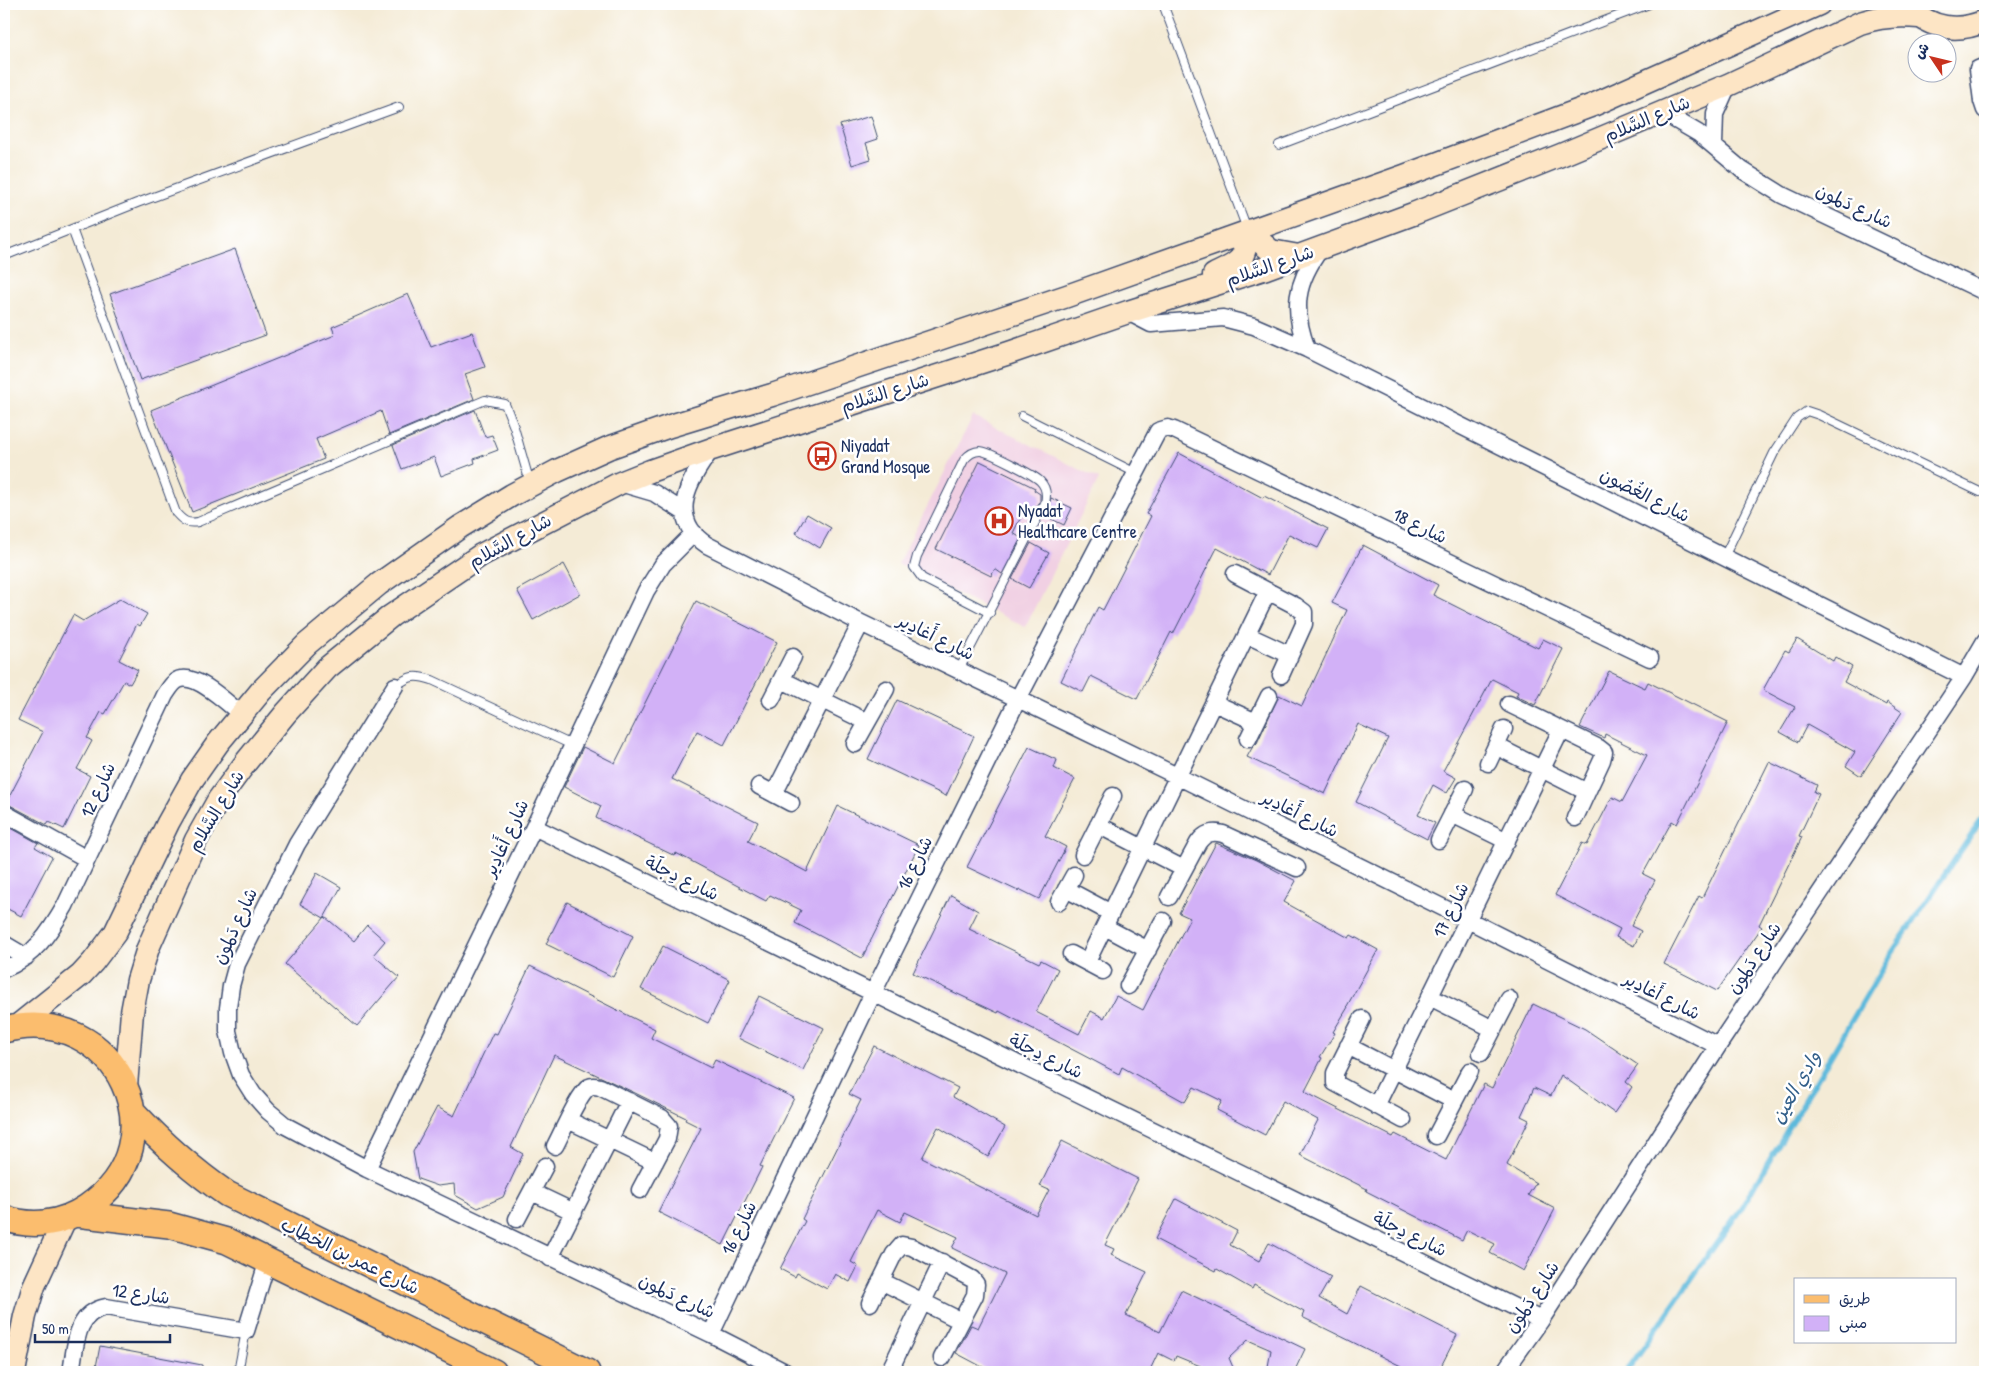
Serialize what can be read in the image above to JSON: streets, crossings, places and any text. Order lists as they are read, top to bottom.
{
  "streets": {
    "main road": ["شارع عمر بن الخطاب"],
    "street": [
      "شارع السَّلام",
      "شارع دَلمون",
      "شارع الغُصُون",
      "شارع 18",
      "شارع أَغادِير",
      "شارع 12",
      "شارع 16",
      "شارع دِجلَة",
      "شارع 17"
    ]
  },
  "crossings": [
    ["شارع السَّلام", "شارع دَلمون"],
    ["شارع السَّلام", "شارع الغُصُون"],
    ["شارع السَّلام", "شارع 12"],
    ["شارع دَلمون", "شارع الغُصُون"],
    ["شارع دَلمون", "شارع أَغادِير"],
    ["شارع دَلمون", "شارع 16"],
    ["شارع دَلمون", "شارع دِجلَة"],
    ["شارع 18", "شارع 16"],
    ["شارع أَغادِير", "شارع 16"],
    ["شارع أَغادِير", "شارع دِجلَة"],
    ["شارع أَغادِير", "شارع 17"],
    ["شارع 16", "شارع دِجلَة"]
  ],
  "water": ["وادي العين"],
  "places": {
    "bus stop": ["Niyadat Grand Mosque"],
    "hospital": ["Nyadat Healthcare Centre"]
  },
  "legend": ["طريق", "مبنى"],
  "scale_bar": "50 m",
  "north": "top left"
}
